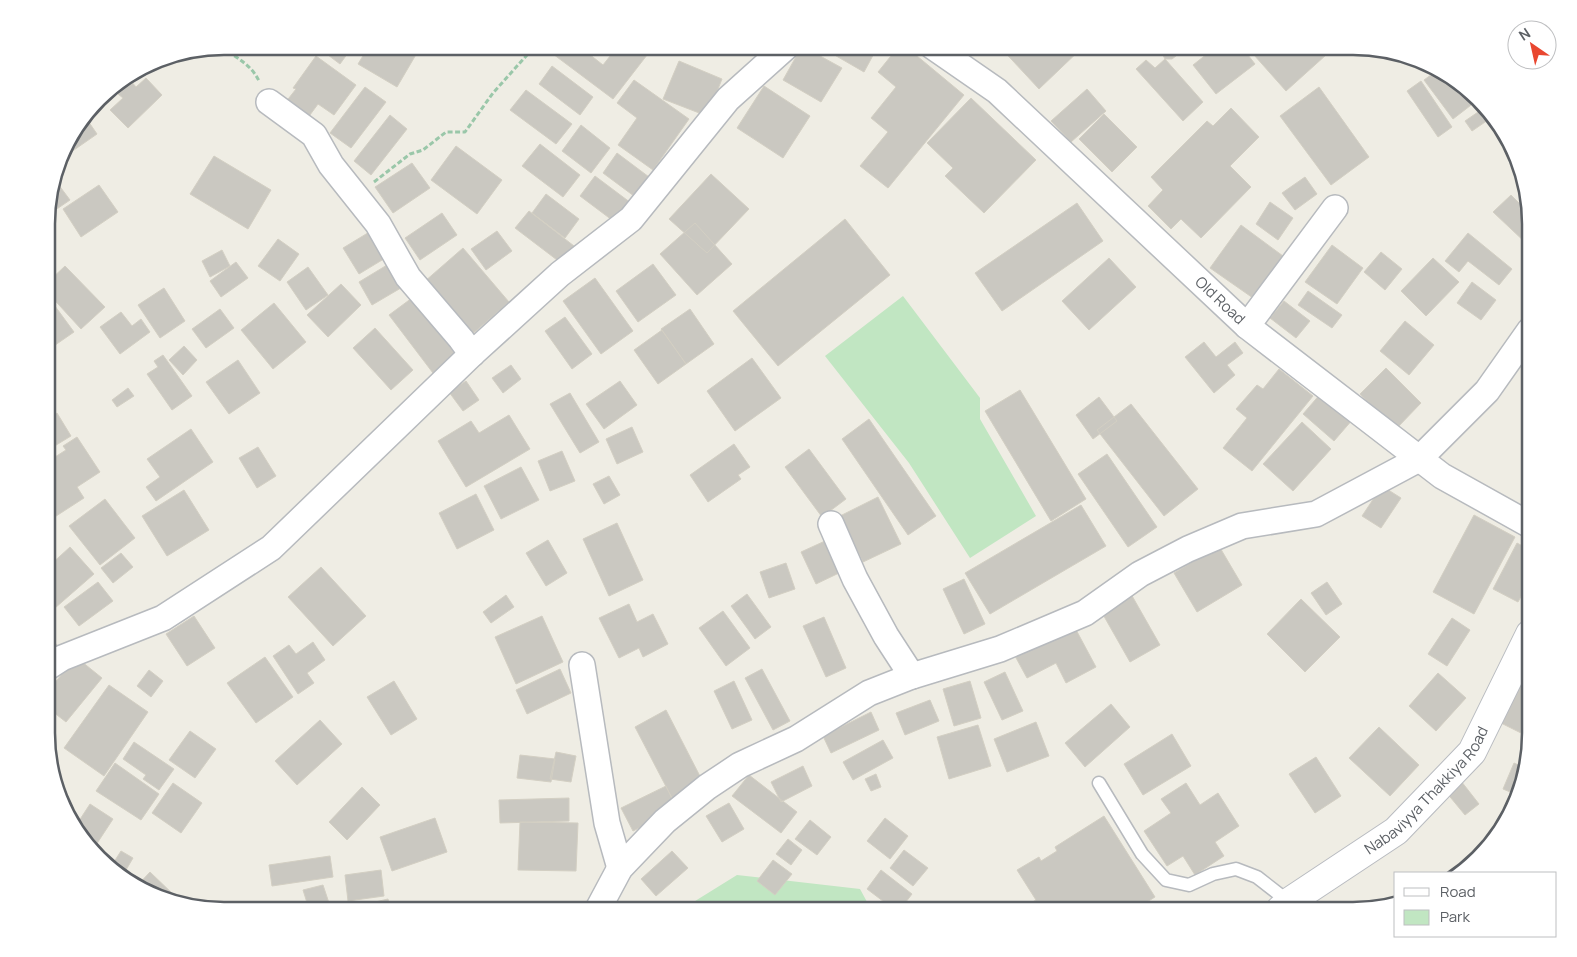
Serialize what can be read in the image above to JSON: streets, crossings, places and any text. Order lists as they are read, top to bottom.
{
  "streets": {
    "street": ["Old Road", "Nabaviyya Thakkiya Road"]
  },
  "legend": ["Road", "Park"],
  "north": "top left"
}
